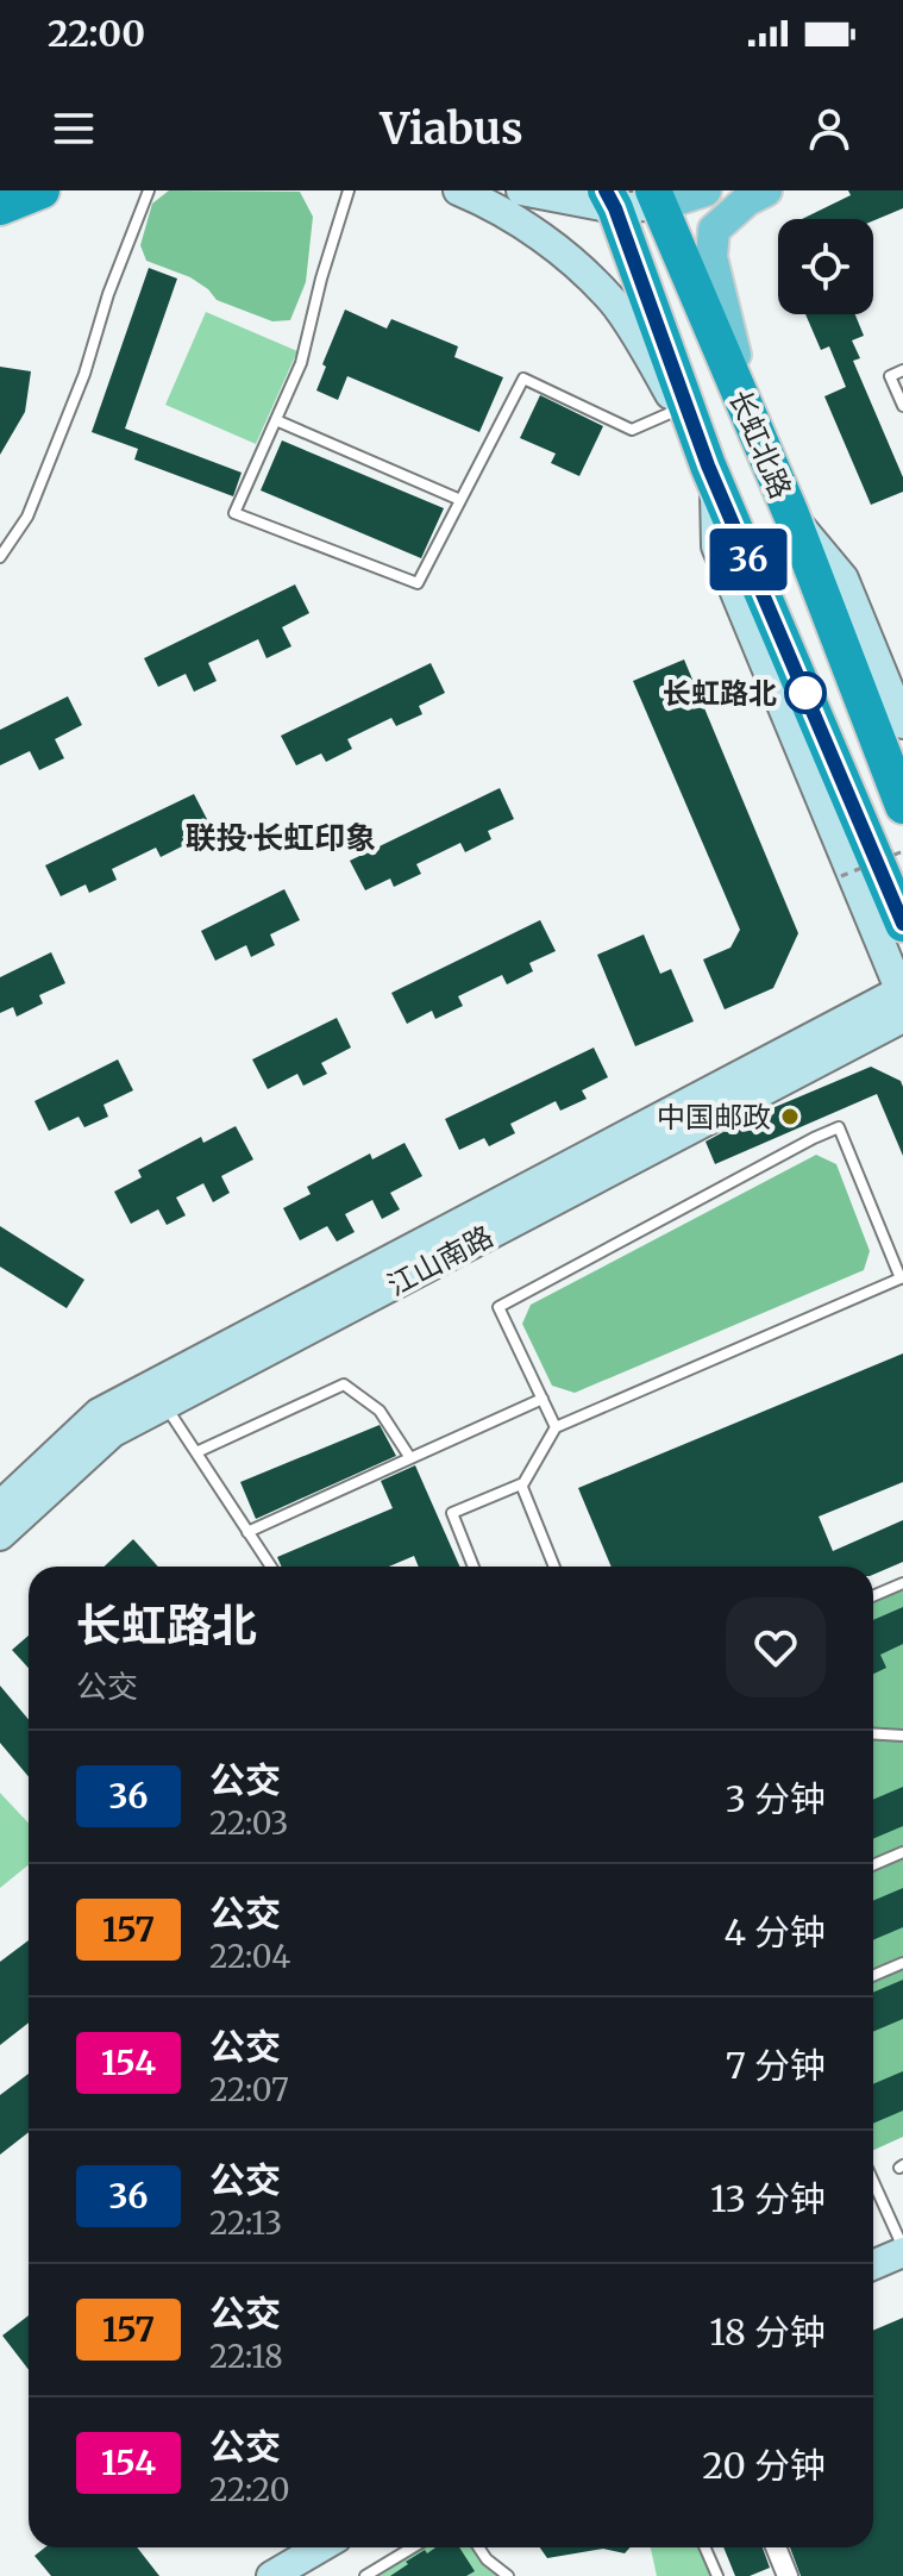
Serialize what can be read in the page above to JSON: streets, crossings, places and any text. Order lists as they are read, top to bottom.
{
  "streets": {
    "highway": ["长虹北路"],
    "street": ["江山南路"]
  },
  "districts": ["联投·长虹印象"],
  "places": ["长虹路北", "中国邮政"],
  "lines": ["bus line 36"],
  "page": {
    "status": "22:00",
    "header": "Viabus",
    "on_map": "36",
    "heading": ["长虹路北", "公交"],
    "list": [
      {
        "mark": "36",
        "name": "公交",
        "note": "22:03",
        "value": "3 分钟"
      },
      {
        "mark": "157",
        "name": "公交",
        "note": "22:04",
        "value": "4 分钟"
      },
      {
        "mark": "154",
        "name": "公交",
        "note": "22:07",
        "value": "7 分钟"
      },
      {
        "mark": "36",
        "name": "公交",
        "note": "22:13",
        "value": "13 分钟"
      },
      {
        "mark": "157",
        "name": "公交",
        "note": "22:18",
        "value": "18 分钟"
      },
      {
        "mark": "154",
        "name": "公交",
        "note": "22:20",
        "value": "20 分钟"
      }
    ]
  }
}
